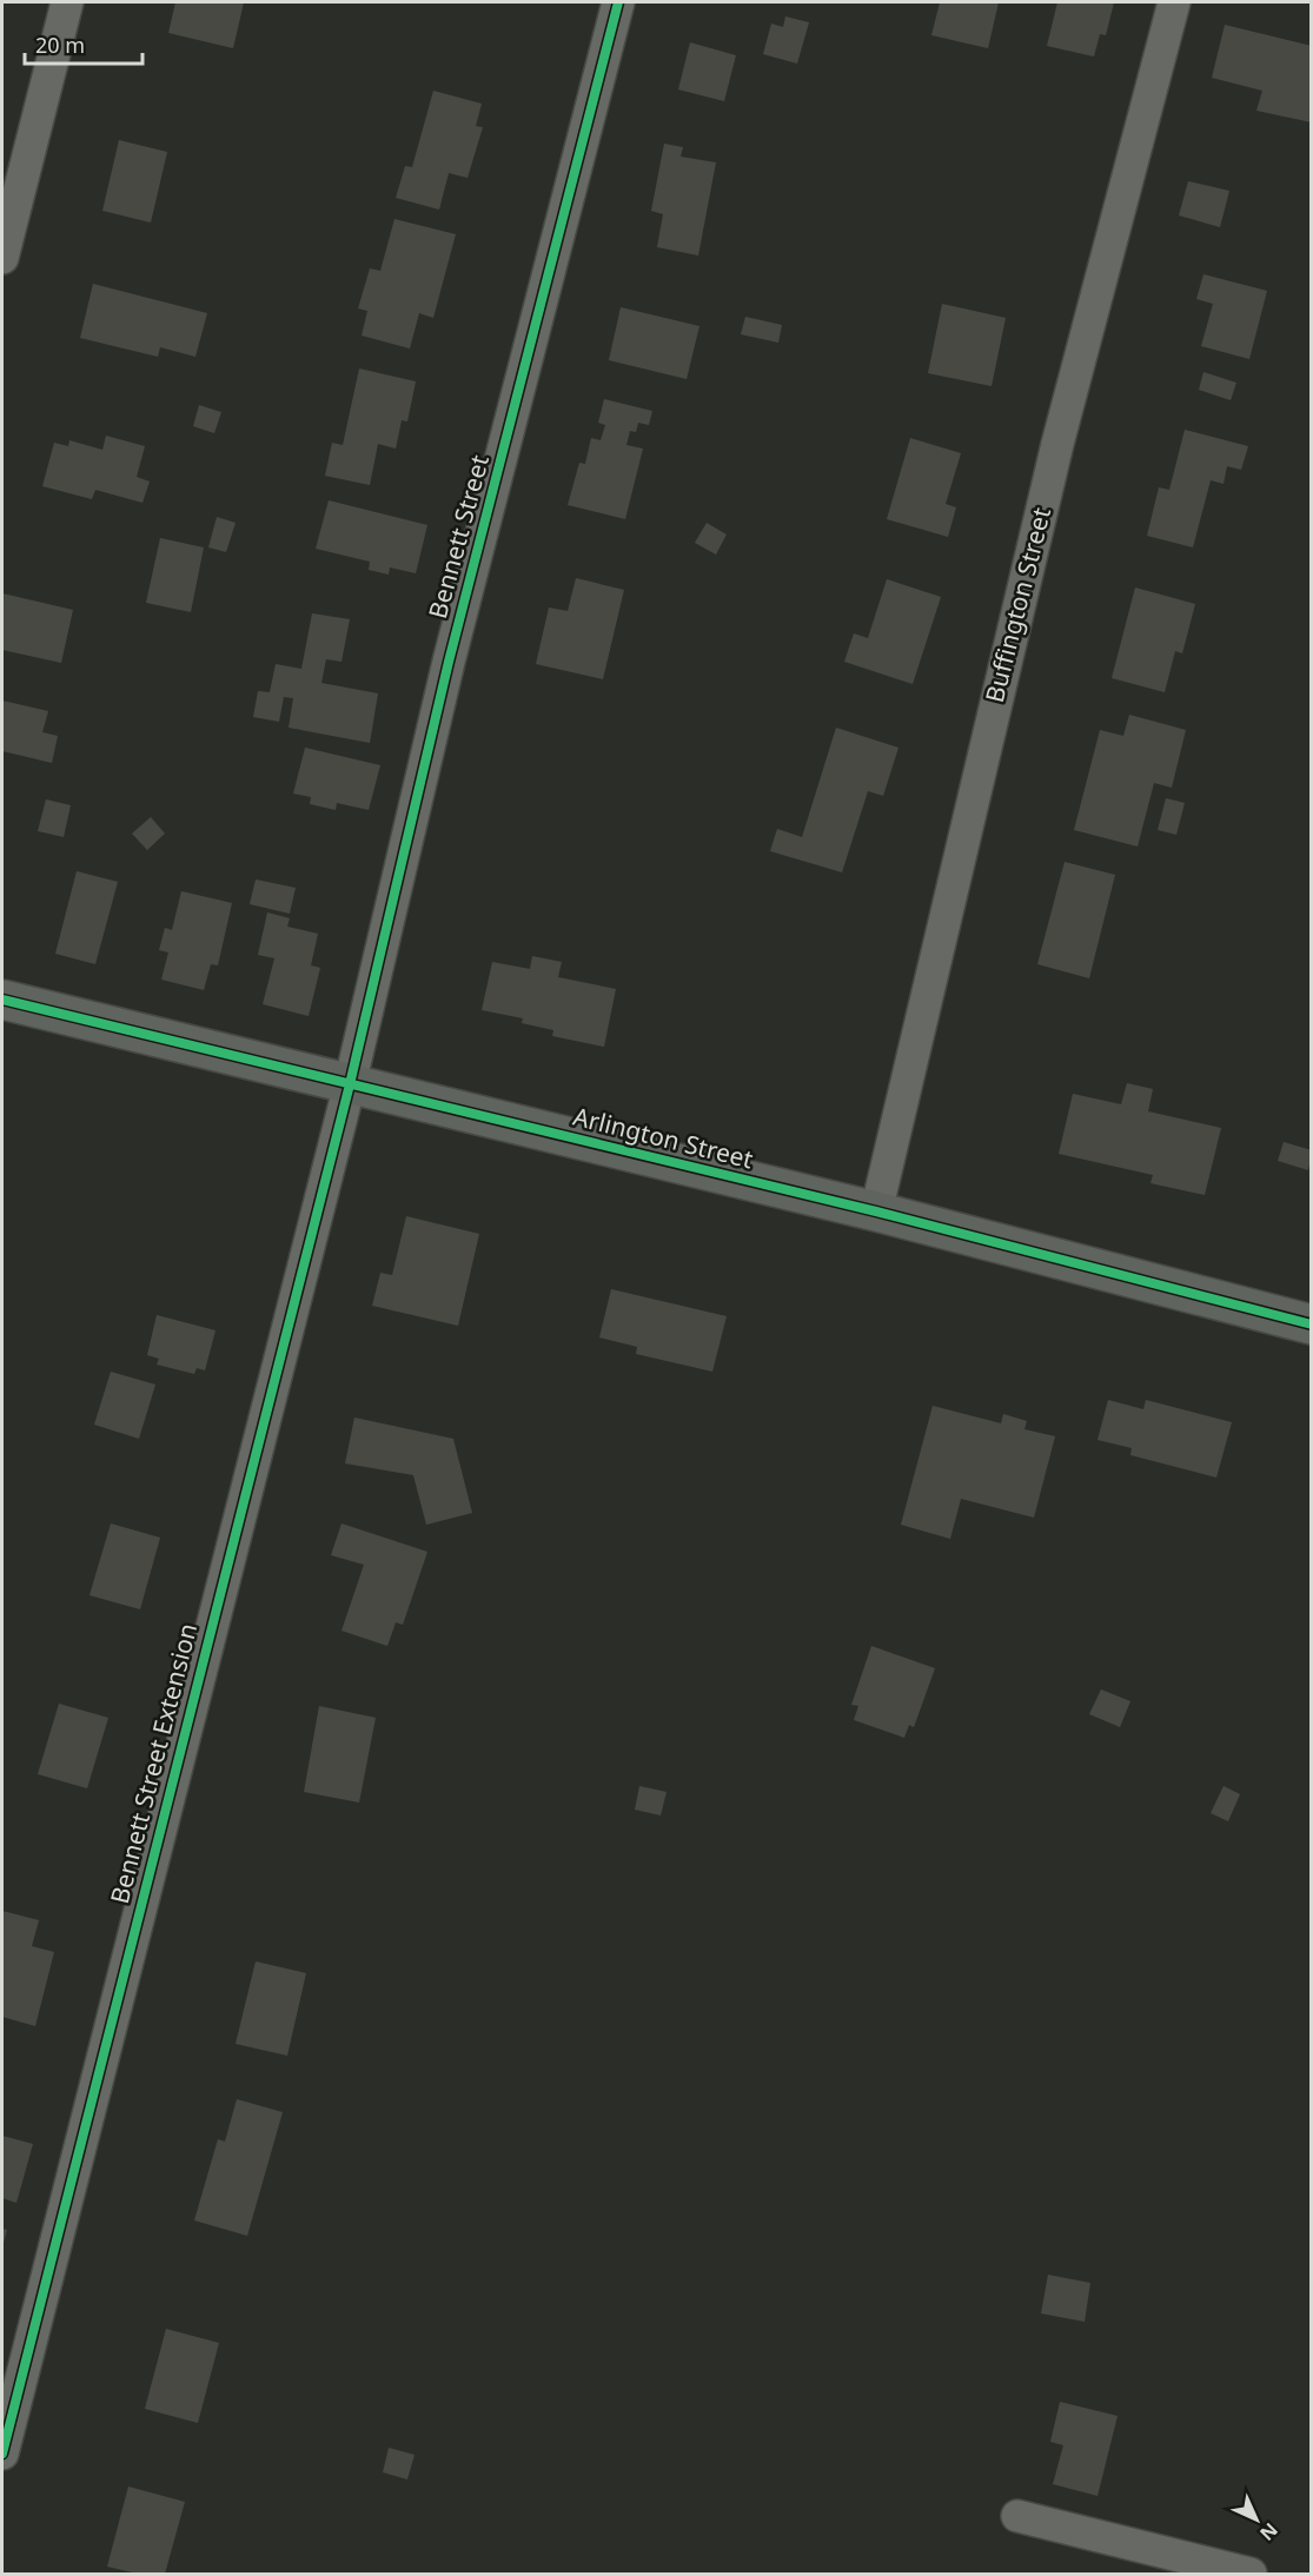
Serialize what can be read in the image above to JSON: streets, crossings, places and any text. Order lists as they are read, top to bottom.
{
  "streets": {
    "street": [
      "Bennett Street",
      "Buffington Street",
      "Arlington Street",
      "Bennett Street Extension"
    ]
  },
  "crossings": [
    ["Bennett Street", "Arlington Street"],
    ["Bennett Street", "Bennett Street Extension"],
    ["Buffington Street", "Arlington Street"],
    ["Arlington Street", "Bennett Street Extension"]
  ],
  "scale_bar": "20 m",
  "north": "bottom right"
}
